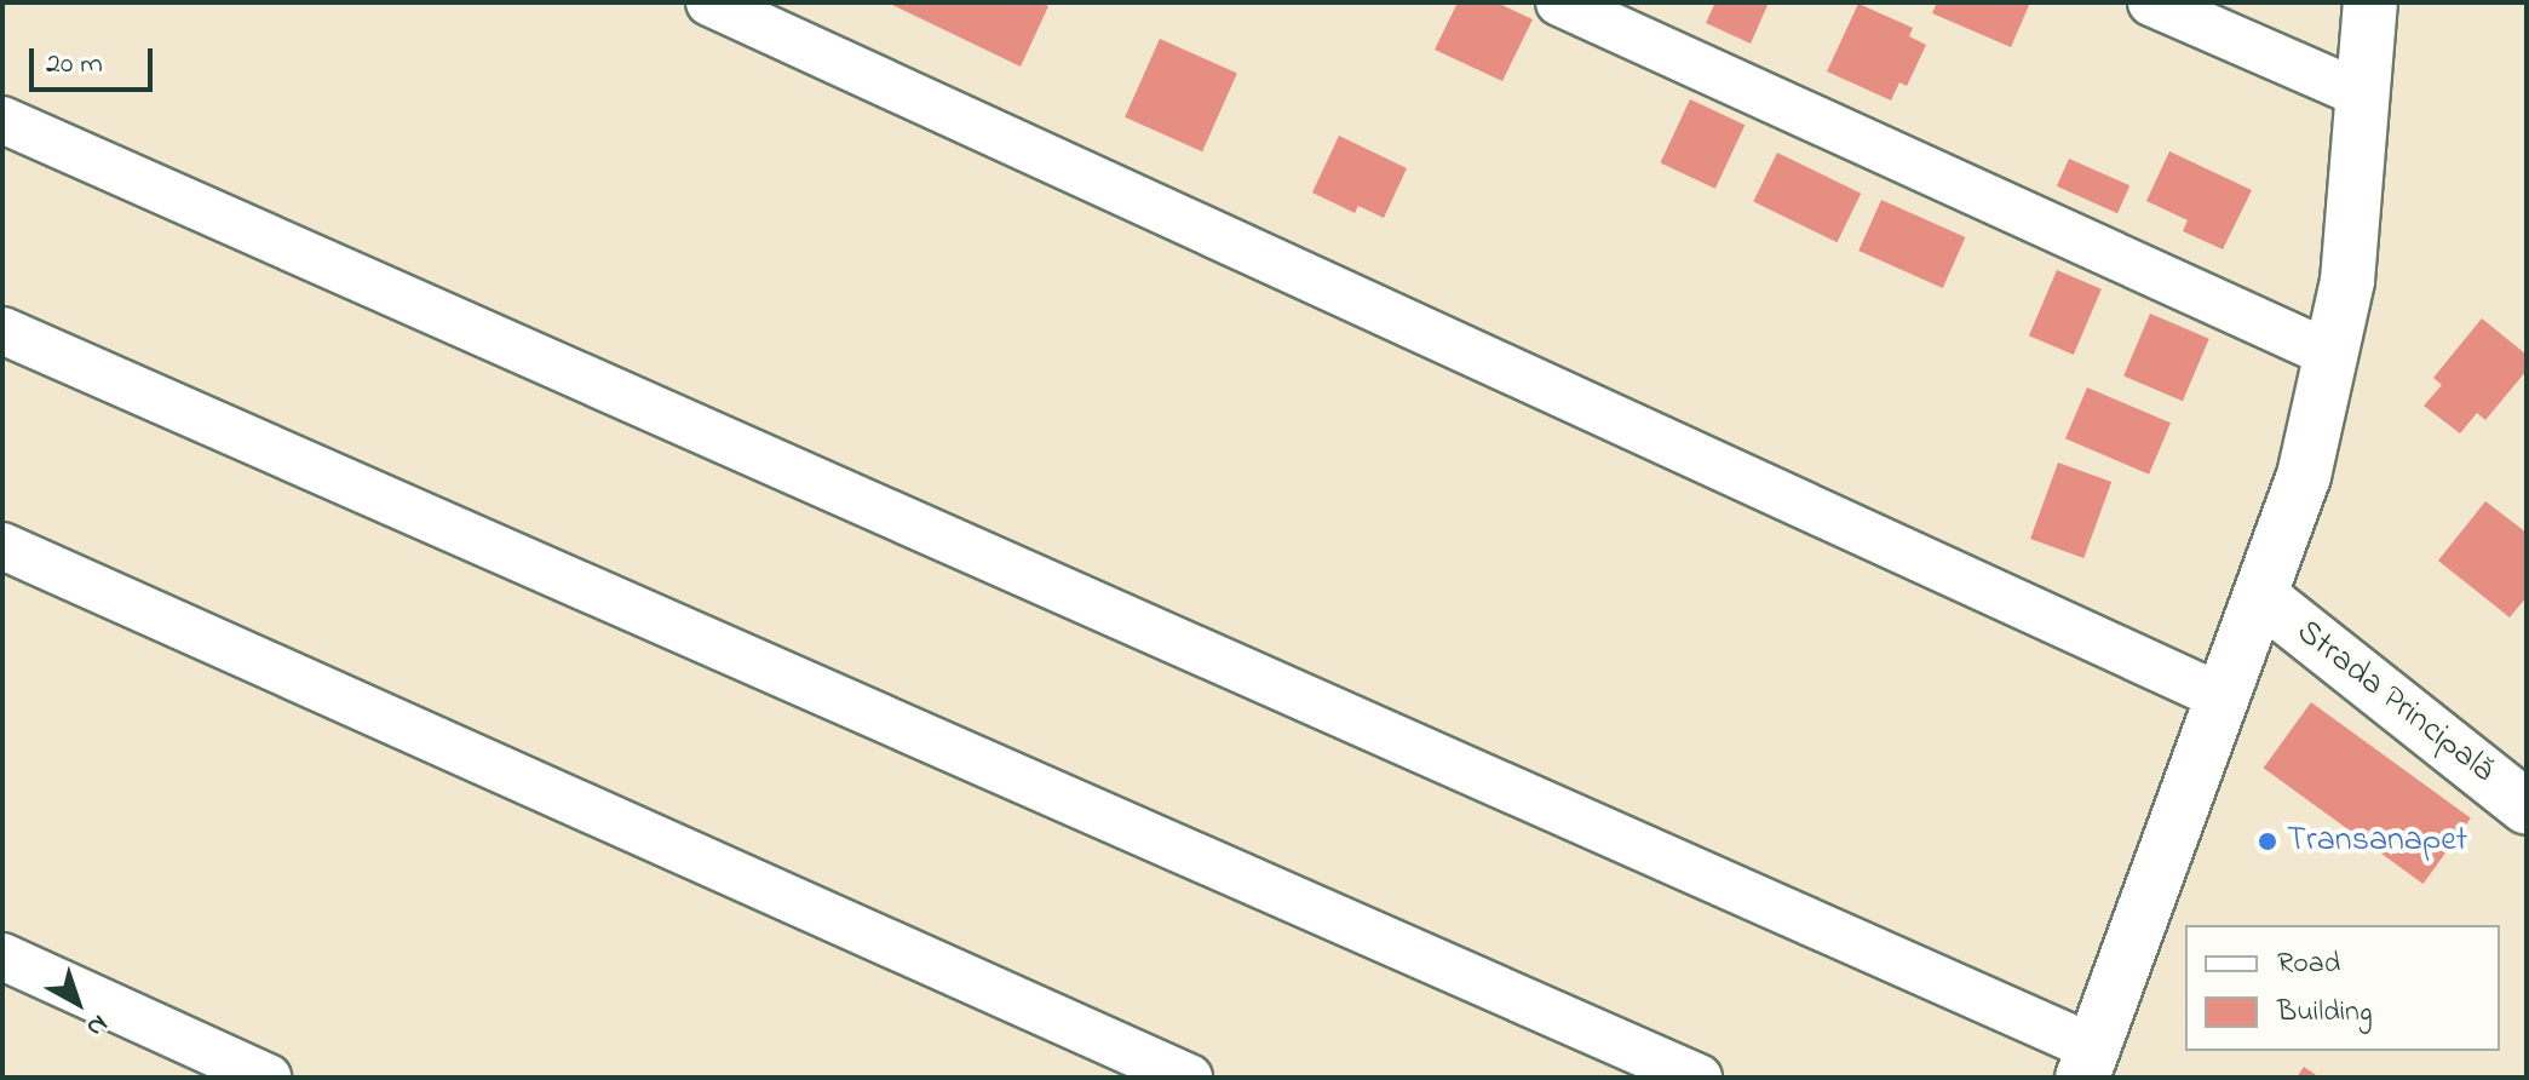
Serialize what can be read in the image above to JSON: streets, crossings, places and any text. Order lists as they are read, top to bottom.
{
  "streets": {
    "main road": ["Strada Principală"]
  },
  "places": ["Transanapet"],
  "legend": ["Road", "Building"],
  "scale_bar": "20 m",
  "north": "bottom right"
}
